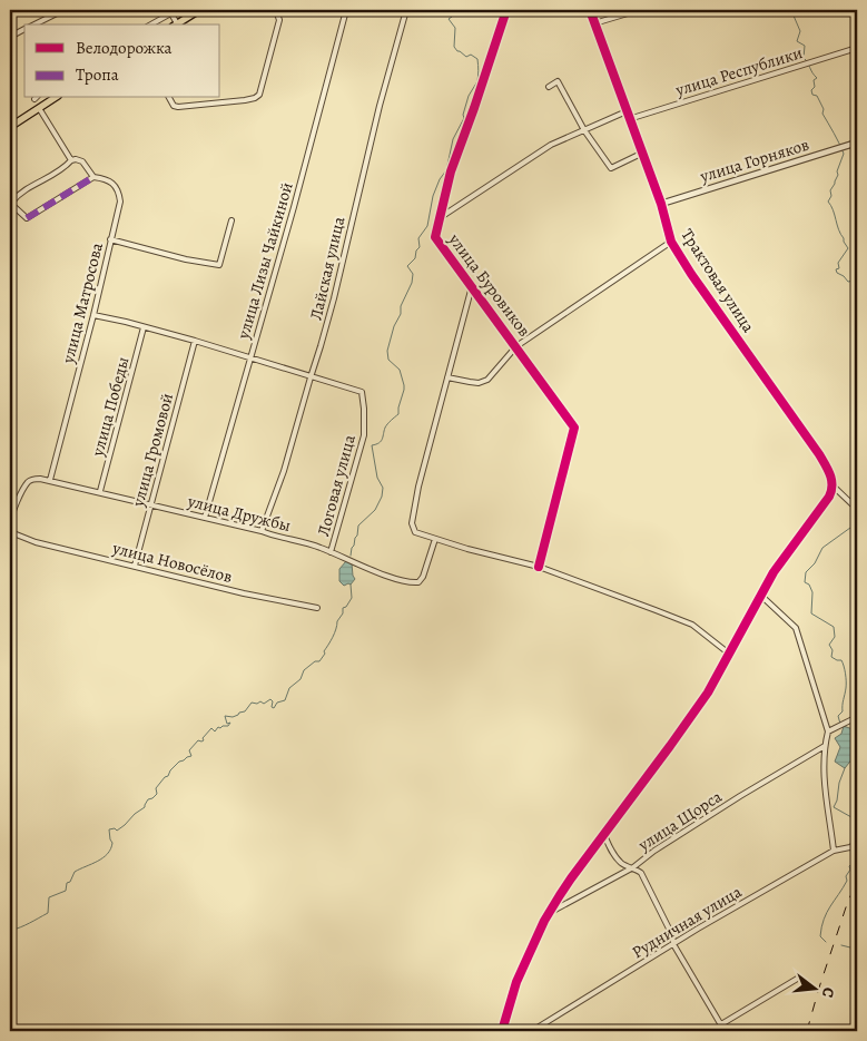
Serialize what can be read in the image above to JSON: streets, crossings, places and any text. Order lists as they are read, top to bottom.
{
  "streets": {
    "street": [
      "улица Республики",
      "улица Горняков",
      "улица Лизы Чайкиной",
      "Лайская улица",
      "Трактовая улица",
      "улица Буровиков",
      "улица Матросова",
      "улица Победы",
      "улица Громовой",
      "Логовая улица",
      "улица Дружбы",
      "улица Новосёлов",
      "улица Щорса",
      "Рудничная улица"
    ]
  },
  "crossings": [
    ["улица Республики", "Трактовая улица"],
    ["улица Горняков", "Трактовая улица"],
    ["улица Лизы Чайкиной", "улица Дружбы"],
    ["Лайская улица", "Логовая улица"],
    ["Лайская улица", "улица Дружбы"],
    ["улица Матросова", "улица Дружбы"],
    ["улица Победы", "улица Дружбы"],
    ["улица Громовой", "улица Дружбы"],
    ["улица Громовой", "улица Новосёлов"],
    ["Логовая улица", "улица Дружбы"]
  ],
  "legend": ["Велодорожка", "Тропа"],
  "north": "right"
}
